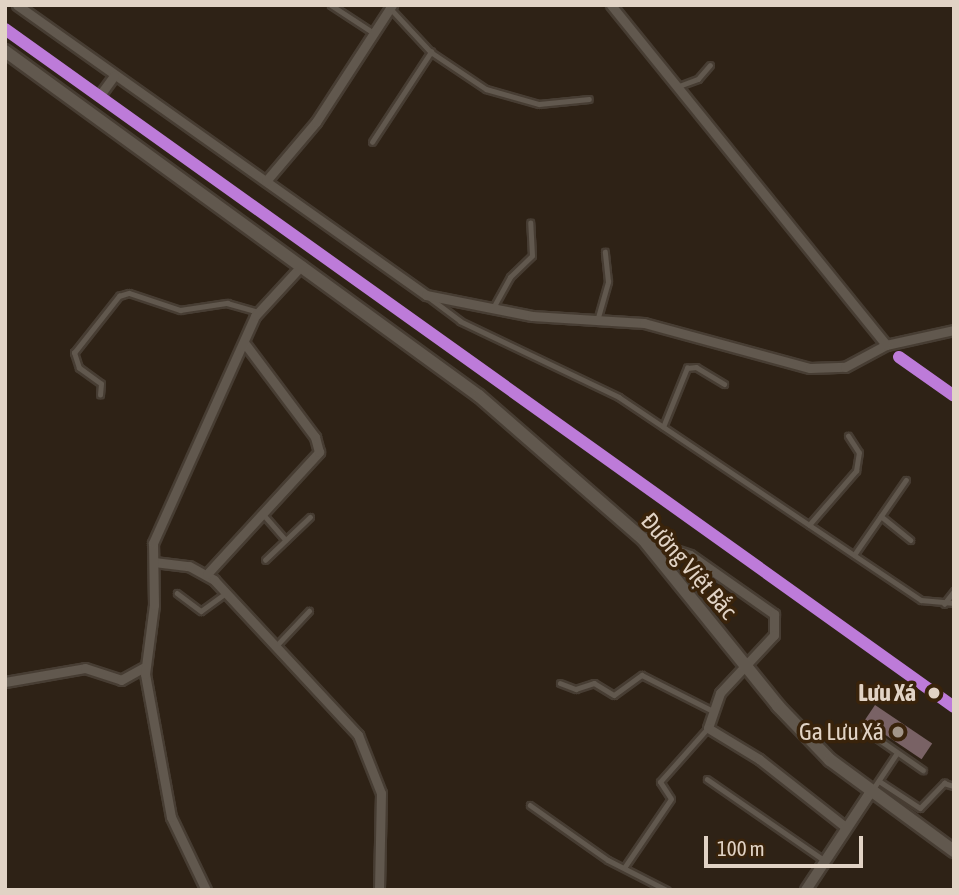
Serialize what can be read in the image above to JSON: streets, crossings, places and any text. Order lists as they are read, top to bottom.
{
  "streets": {
    "main road": ["Đường Việt Bắc"]
  },
  "places": ["Lưu Xá", "Ga Lưu Xá"],
  "scale_bar": "100 m"
}
